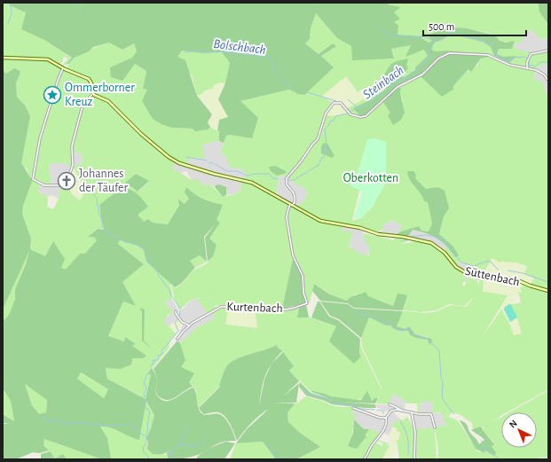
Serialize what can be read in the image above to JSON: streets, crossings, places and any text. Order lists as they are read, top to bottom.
{
  "streets": {
    "street": ["Süttenbach", "Kurtenbach"]
  },
  "crossings": [
    ["Süttenbach", "Kurtenbach"]
  ],
  "water": ["Bolschbach", "Steinbach"],
  "parks": ["Oberkotten"],
  "places": {
    "place": ["Ommerborner Kreuz"],
    "church": ["Johannes der Täufer"]
  },
  "scale_bar": "500 m",
  "north": "top left"
}
